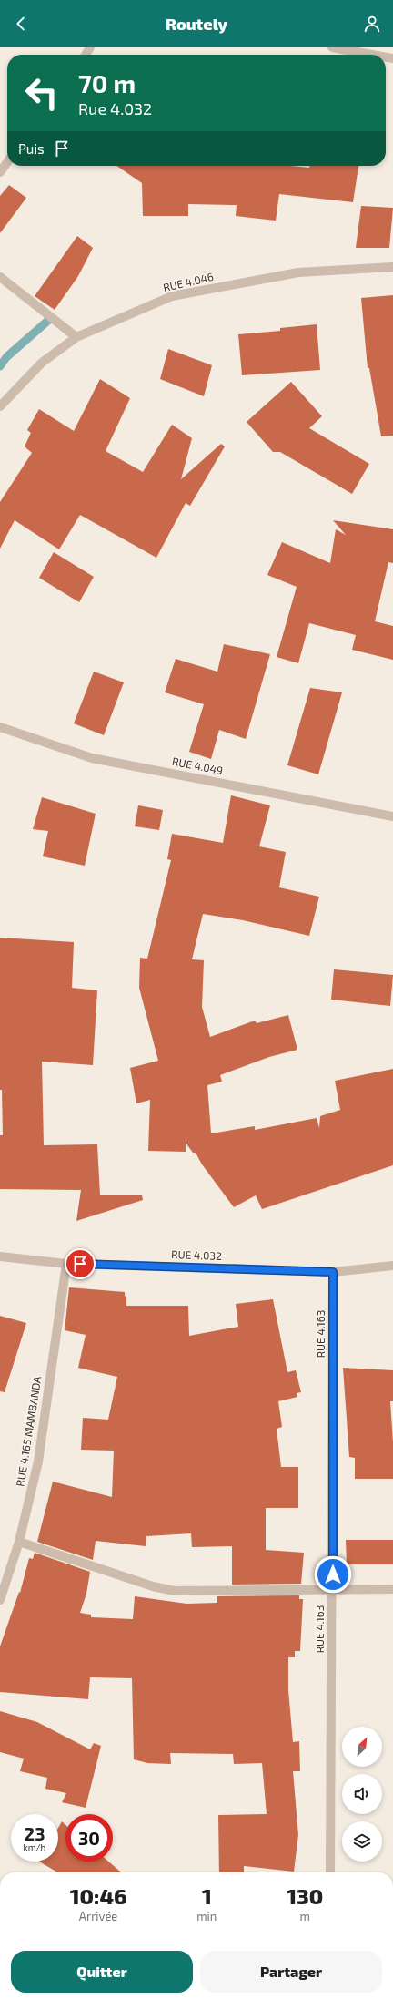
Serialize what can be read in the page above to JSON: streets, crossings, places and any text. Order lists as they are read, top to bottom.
{
  "streets": {
    "street": [
      "RUE 4.046",
      "RUE 4.049",
      "RUE 4.032",
      "RUE 4.163",
      "RUE 4.165 MAMBANDA"
    ]
  },
  "crossings": [
    ["RUE 4.032", "RUE 4.163"],
    ["RUE 4.032", "RUE 4.165 MAMBANDA"]
  ],
  "north": "top right",
  "page": {
    "header": "Routely",
    "turn": ["70 m", "Rue 4.032"],
    "then": "Puis",
    "speed": "23 km/h",
    "limit": "30",
    "eta": [
      "10:46",
      "Arrivée",
      "1",
      "min",
      "130",
      "m"
    ],
    "buttons": ["Quitter", "Partager"]
  }
}
